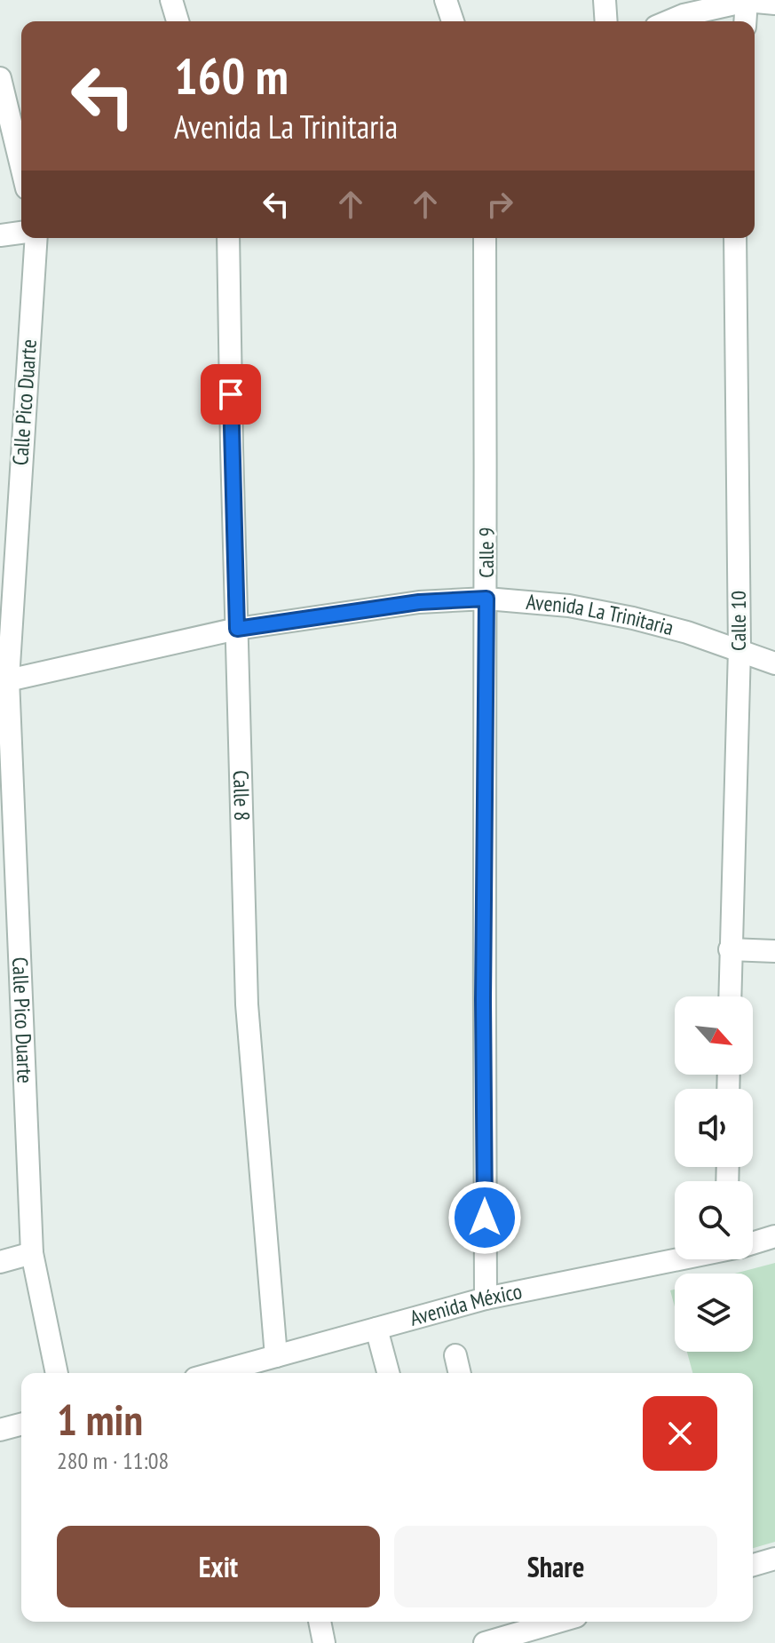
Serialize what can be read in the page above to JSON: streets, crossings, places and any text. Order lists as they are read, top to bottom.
{
  "streets": {
    "street": [
      "Calle Pico Duarte",
      "Calle 9",
      "Avenida La Trinitaria",
      "Calle 10",
      "Calle 8",
      "Avenida México"
    ]
  },
  "crossings": [
    ["Calle Pico Duarte", "Avenida La Trinitaria"],
    ["Calle 9", "Avenida La Trinitaria"],
    ["Calle 9", "Avenida México"],
    ["Avenida La Trinitaria", "Calle 10"],
    ["Avenida La Trinitaria", "Calle 8"],
    ["Calle 8", "Avenida México"]
  ],
  "north": "bottom right",
  "page": {
    "turn": ["160 m", "Avenida La Trinitaria"],
    "heading": ["1 min", "280 m · 11:08"],
    "buttons": ["Exit", "Share"]
  }
}
